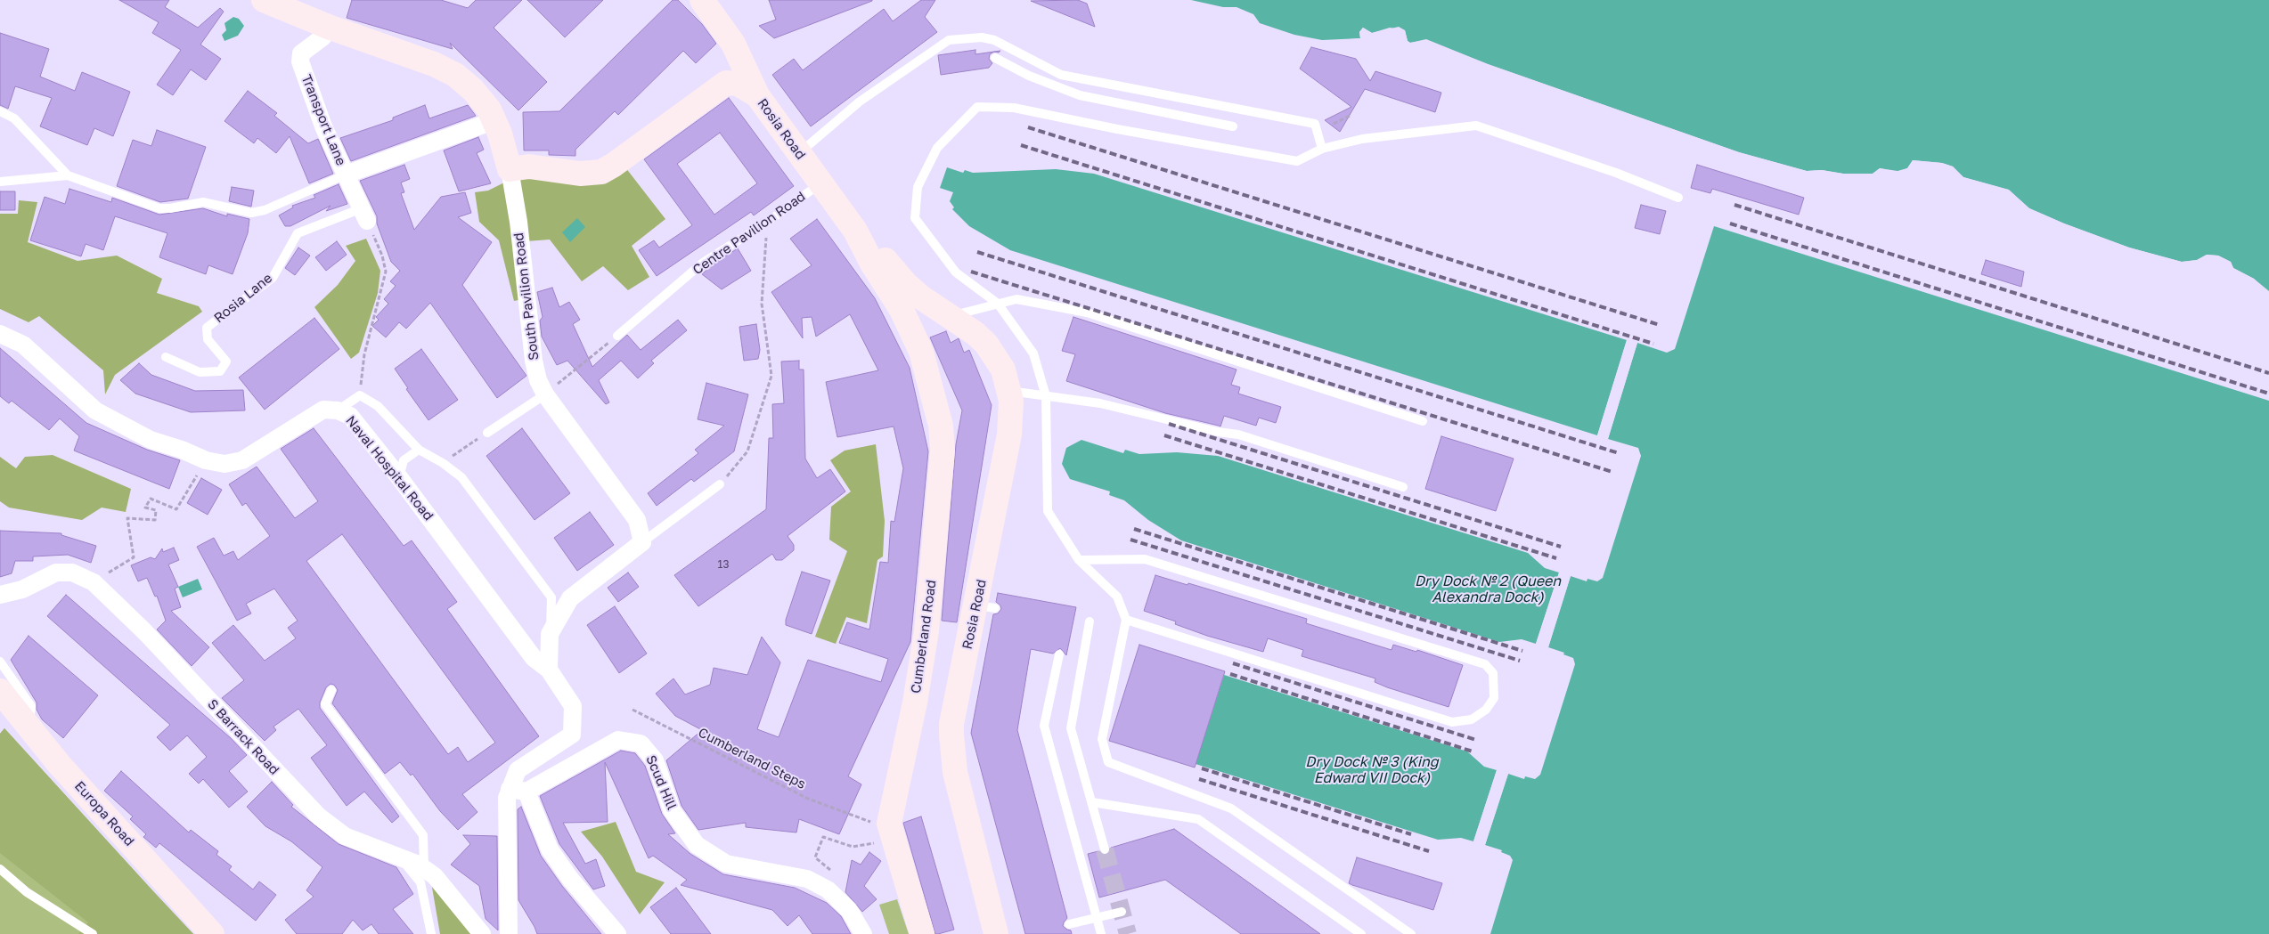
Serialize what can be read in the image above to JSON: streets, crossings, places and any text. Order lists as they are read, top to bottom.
{
  "streets": {
    "main road": [
      "Rosia Road",
      "South Pavilion Road",
      "Cumberland Road",
      "Europa Road"
    ],
    "street": [
      "Transport Lane",
      "Naval Hospital Road",
      "S Barrack Road",
      "Scud Hill"
    ],
    "lane": ["Centre Pavilion Road", "Rosia Lane"],
    "path": ["Cumberland Steps"]
  },
  "crossings": [
    ["Transport Lane", "South Pavilion Road"],
    ["Rosia Road", "Centre Pavilion Road"],
    ["Rosia Road", "Cumberland Road"],
    ["Naval Hospital Road", "Scud Hill"]
  ],
  "water": ["Dry Dock № 2 (Queen Alexandra Dock)", "Dry Dock № 3 (King Edward VII Dock)"],
  "house_numbers": ["13"]
}
